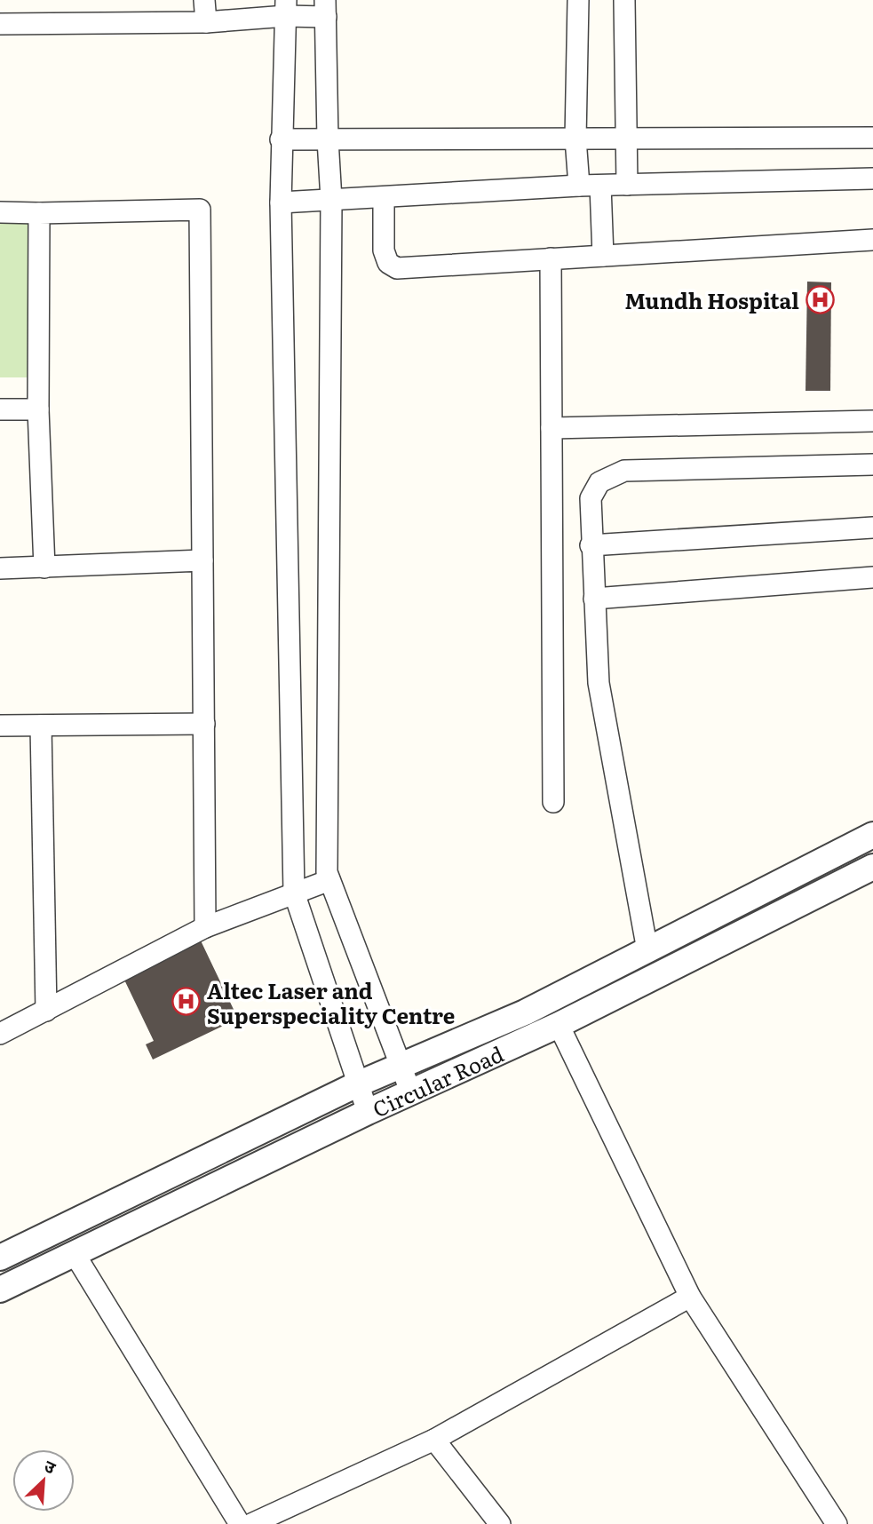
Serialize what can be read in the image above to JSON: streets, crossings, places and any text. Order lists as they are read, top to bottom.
{
  "streets": {
    "street": ["Circular Road"]
  },
  "places": {
    "hospital": ["Mundh Hospital", "Altec Laser and Superspeciality Centre"]
  },
  "north": "top right"
}
